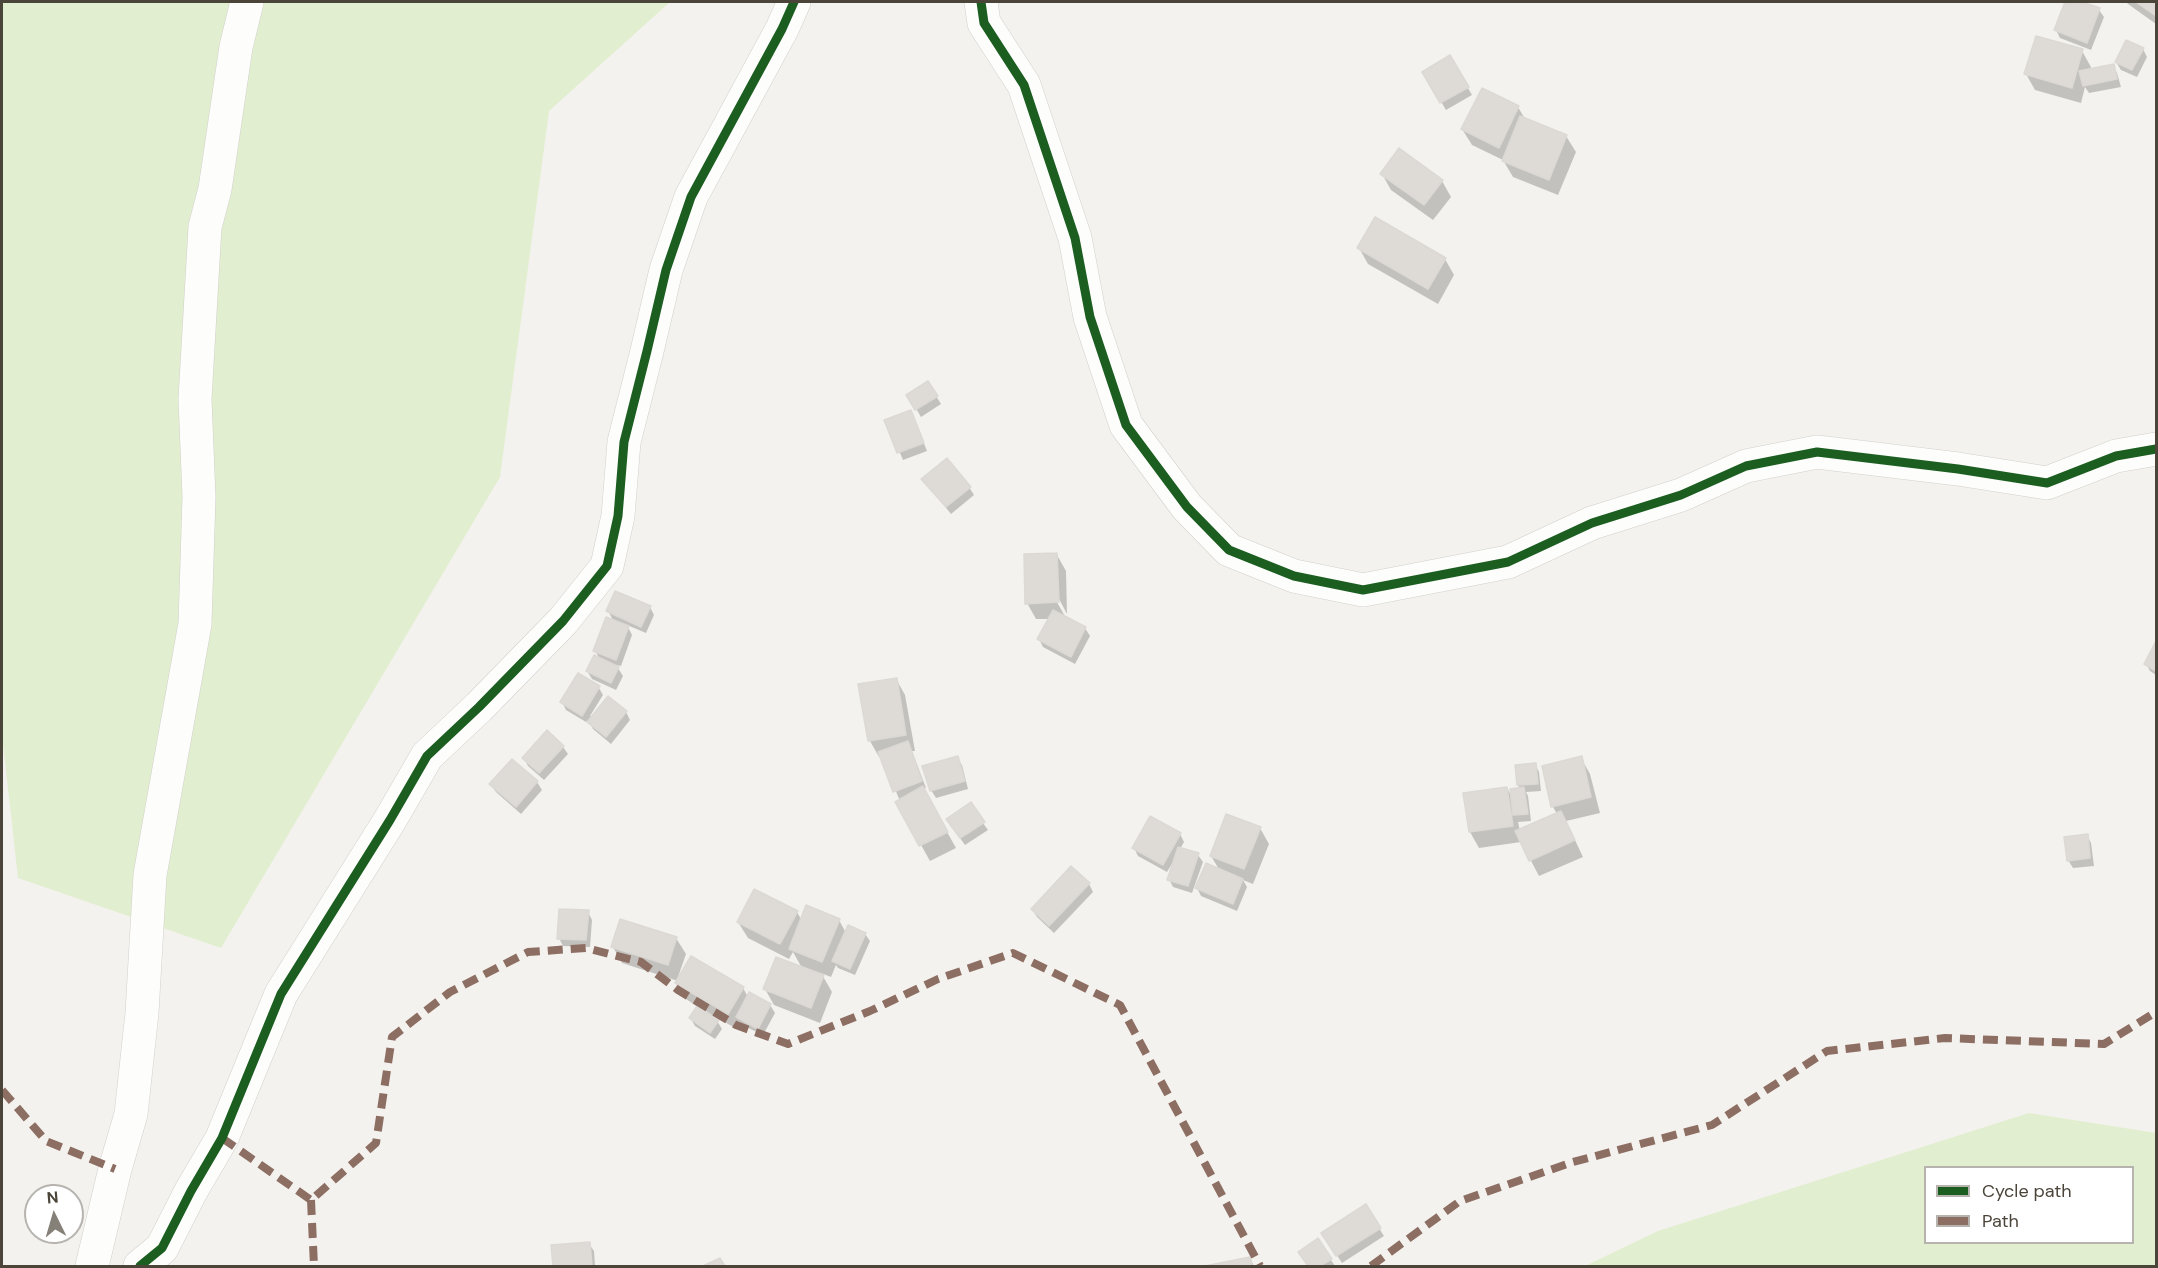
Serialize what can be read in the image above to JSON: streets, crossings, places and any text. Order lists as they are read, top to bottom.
{
  "legend": ["Cycle path", "Path"],
  "north": "top"
}
